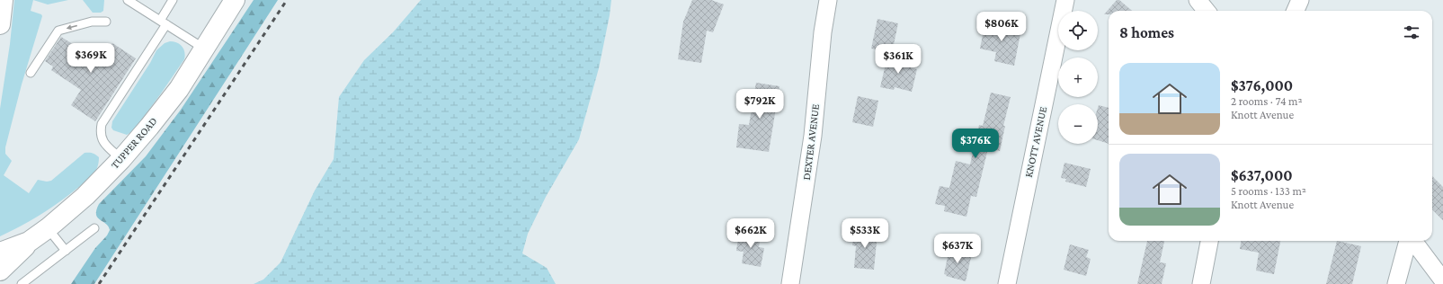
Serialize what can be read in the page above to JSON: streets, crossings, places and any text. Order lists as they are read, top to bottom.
{
  "streets": {
    "main road": ["TUPPER ROAD"],
    "street": ["DEXTER AVENUE", "KNOTT AVENUE"]
  },
  "page": {
    "map_buttons": ["+", "−"],
    "heading": "8 homes",
    "price": [
      "$806K",
      "$369K",
      "$361K",
      "$792K",
      "$376K",
      "$662K",
      "$533K",
      "$637K"
    ],
    "list": [
      {
        "name": "$376,000",
        "note": "2 rooms · 74 m² · Knott Avenue"
      },
      {
        "name": "$637,000",
        "note": "5 rooms · 133 m² · Knott Avenue"
      }
    ]
  }
}
